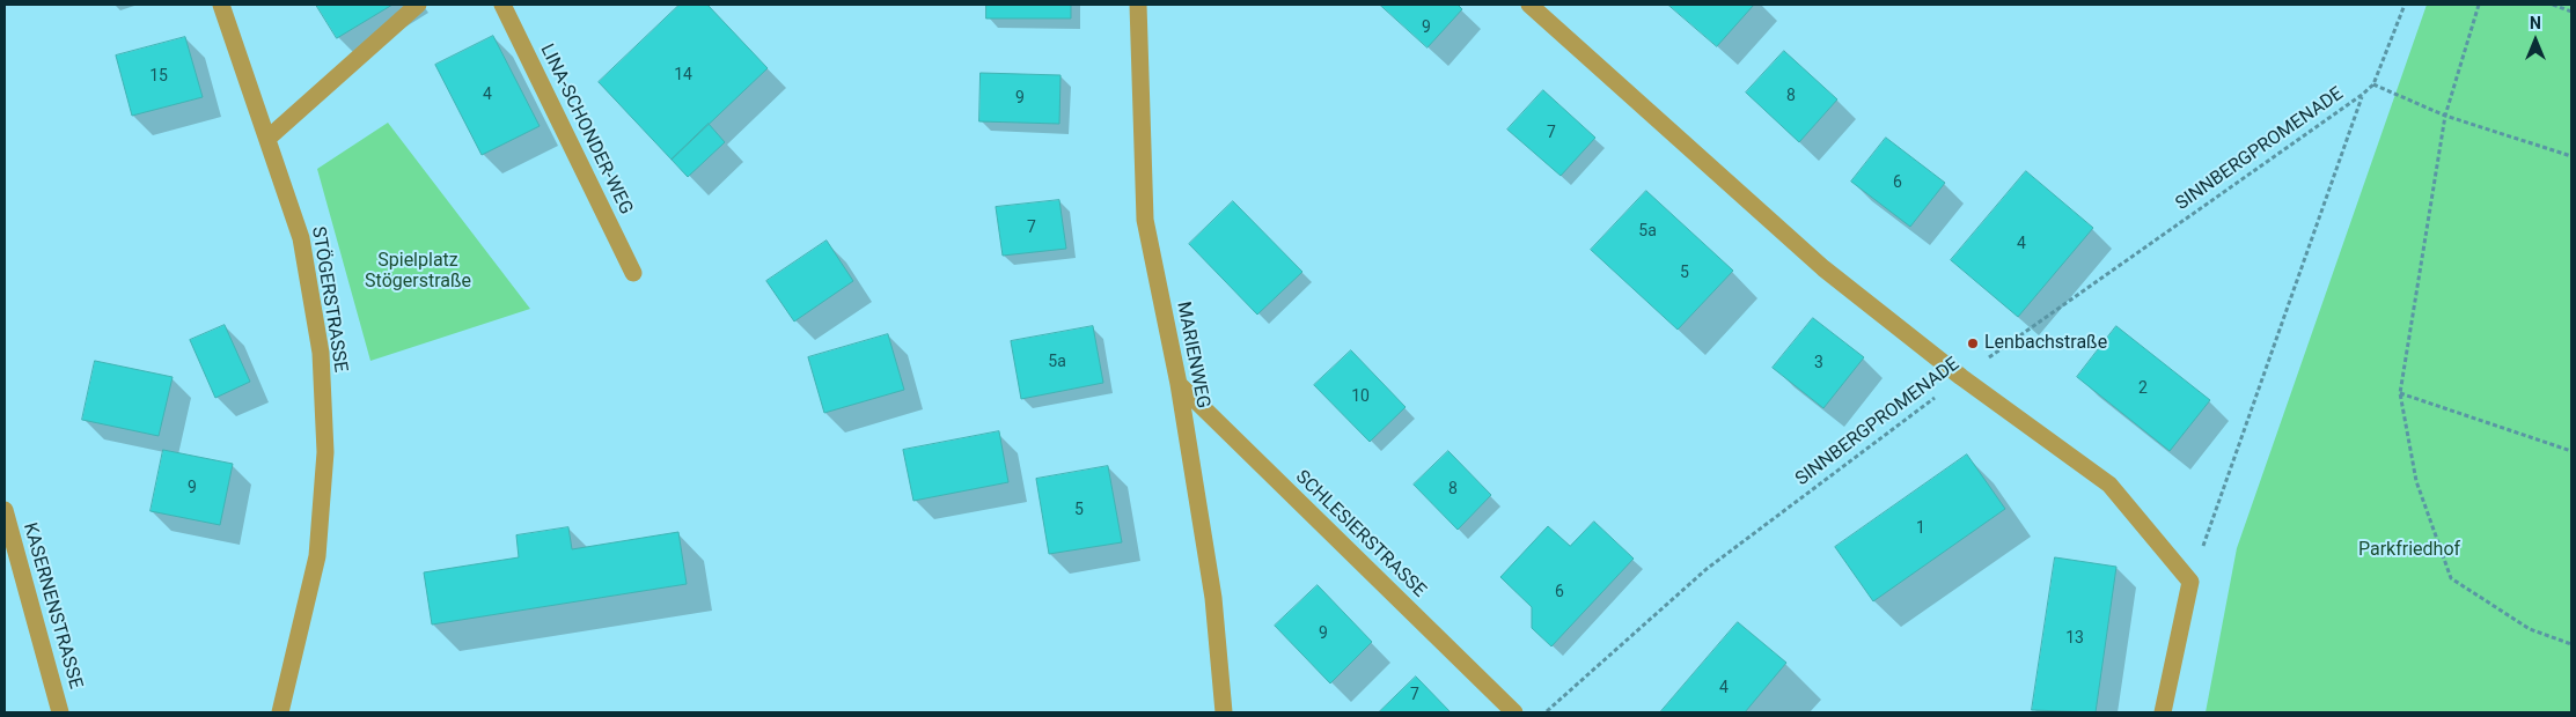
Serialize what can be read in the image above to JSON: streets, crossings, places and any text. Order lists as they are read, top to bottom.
{
  "streets": {
    "street": [
      "LINA-SCHONDER-WEG",
      "STÖGERSTRASSE",
      "MARIENWEG",
      "SCHLESIERSTRASSE",
      "KASERNENSTRASSE"
    ],
    "path": ["SINNBERGPROMENADE"]
  },
  "crossings": [
    ["MARIENWEG", "SCHLESIERSTRASSE"]
  ],
  "parks": ["Spielplatz Stögerstraße", "Parkfriedhof"],
  "places": ["Lenbachstraße"],
  "house_numbers": [
    "9",
    "14",
    "15",
    "4",
    "8",
    "9",
    "7",
    "6",
    "7",
    "5a",
    "4",
    "5",
    "5a",
    "3",
    "2",
    "10",
    "9",
    "8",
    "5",
    "1",
    "6",
    "9",
    "13",
    "4",
    "7"
  ],
  "north": "top"
}
